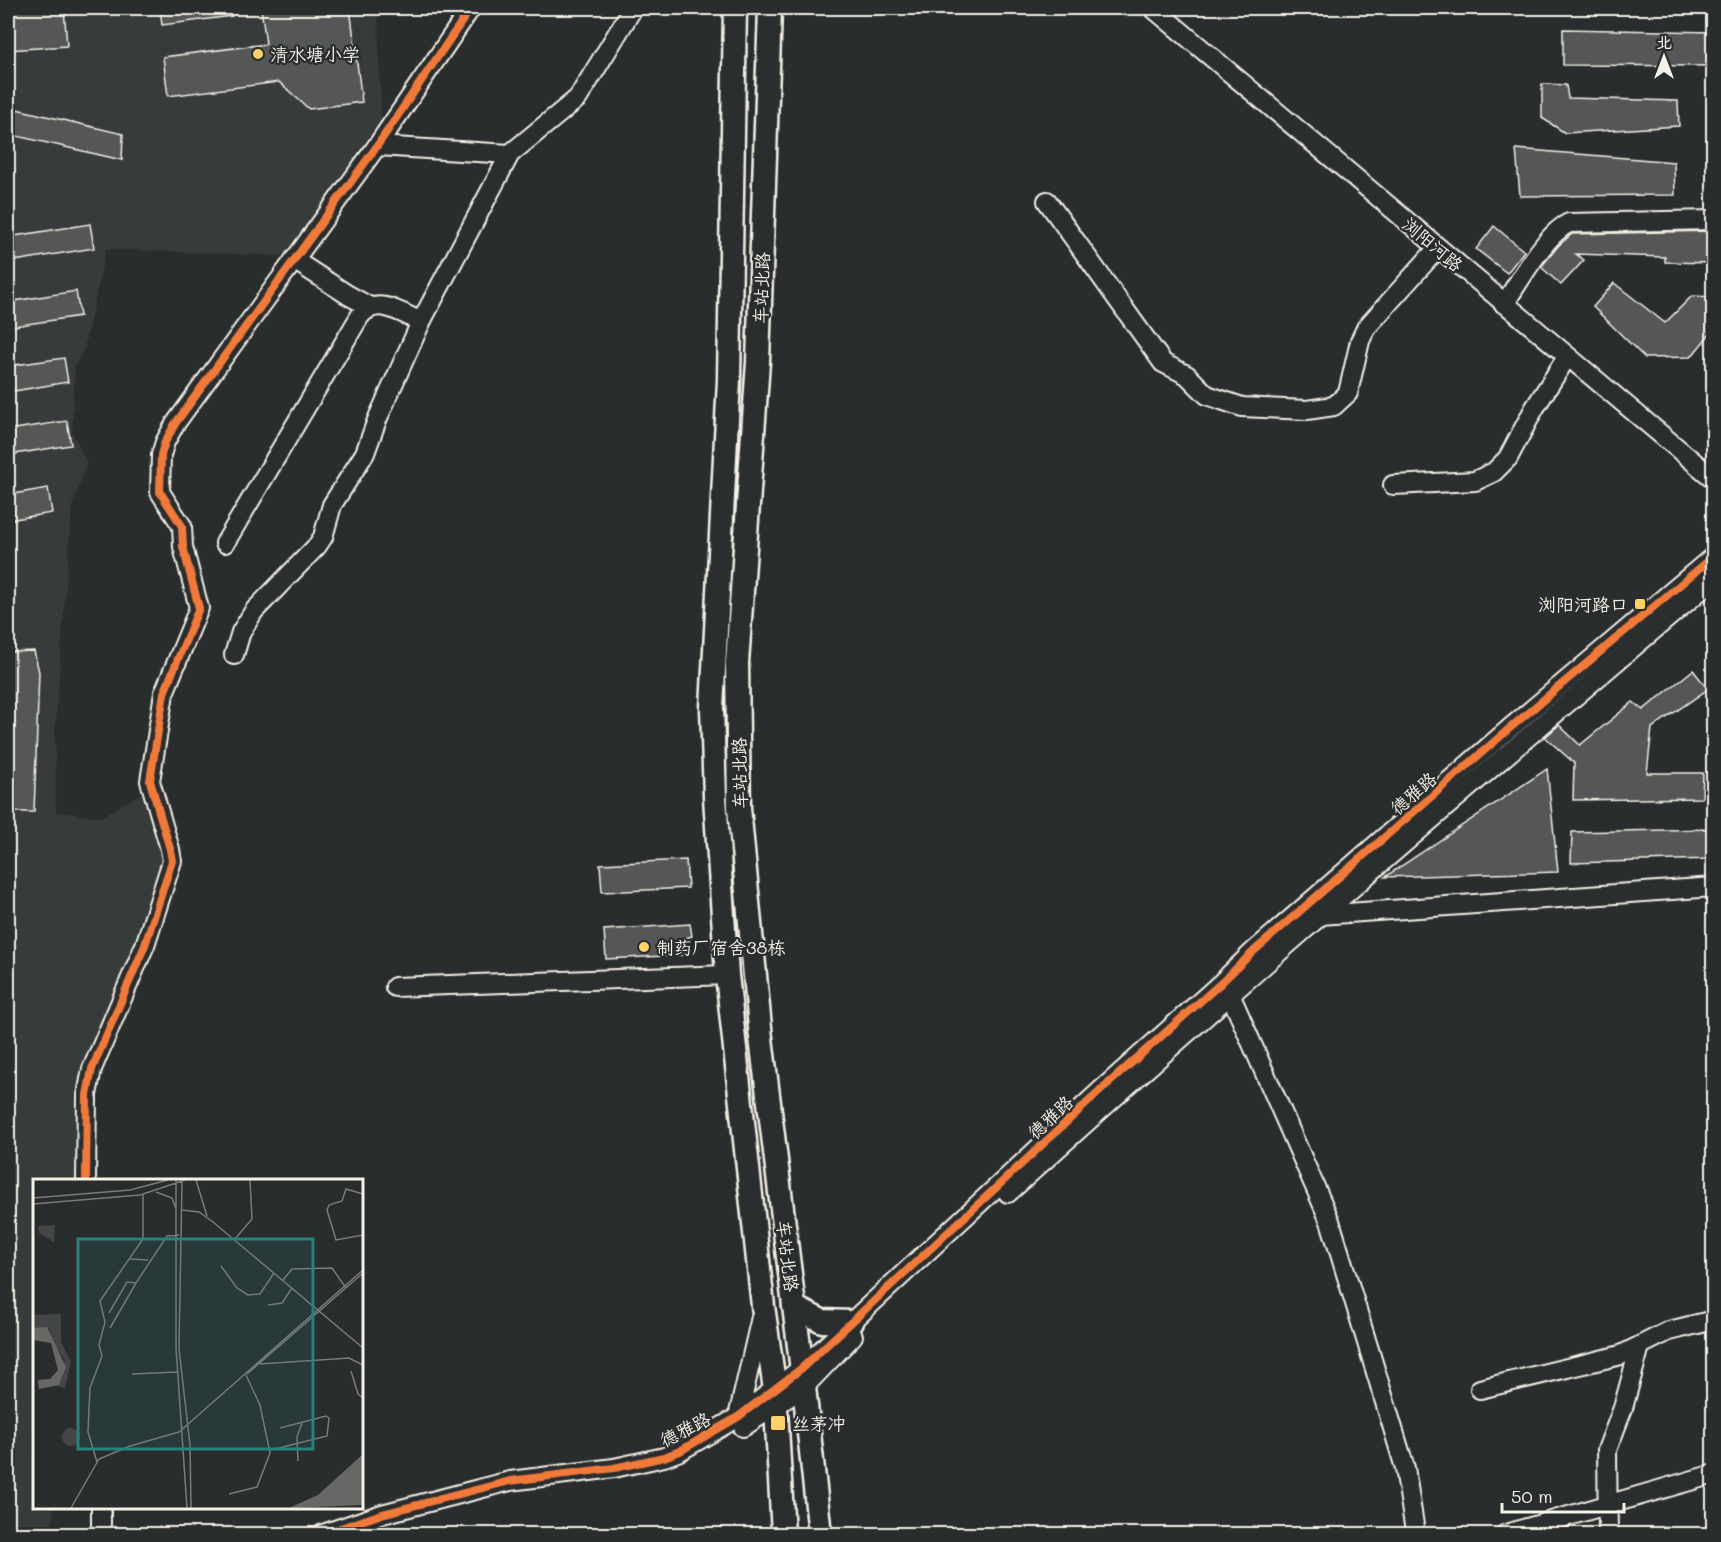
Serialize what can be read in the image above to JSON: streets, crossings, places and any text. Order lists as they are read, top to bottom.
{
  "streets": {
    "main road": ["车站北路"],
    "street": ["浏阳河路", "德雅路"]
  },
  "crossings": [
    ["车站北路", "德雅路"]
  ],
  "places": {
    "other": ["清水塘小学", "制药厂宿舍38栋"],
    "transit": ["浏阳河路口", "丝茅冲"]
  },
  "scale_bar": "50 m",
  "north": "top"
}
